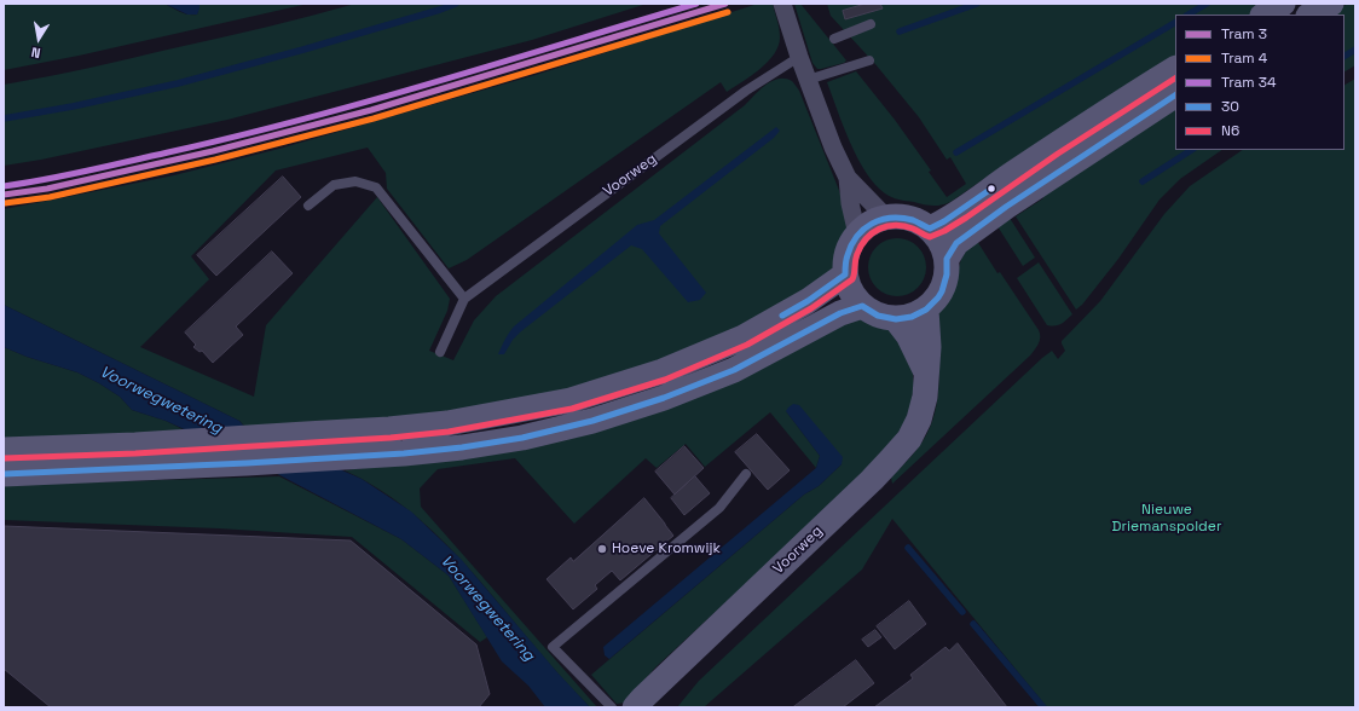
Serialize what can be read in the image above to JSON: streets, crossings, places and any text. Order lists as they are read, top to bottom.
{
  "streets": {
    "main road": ["Voorweg"]
  },
  "water": ["Voorwegwetering"],
  "parks": ["Nieuwe Driemanspolder"],
  "places": ["Hoeve Kromwijk"],
  "lines": [
    "tram line 3",
    "tram line 34",
    "tram line 4",
    "transit line N6",
    "transit line 30"
  ],
  "legend": [
    "Tram 3",
    "Tram 4",
    "Tram 34",
    "30",
    "N6"
  ],
  "north": "bottom"
}
